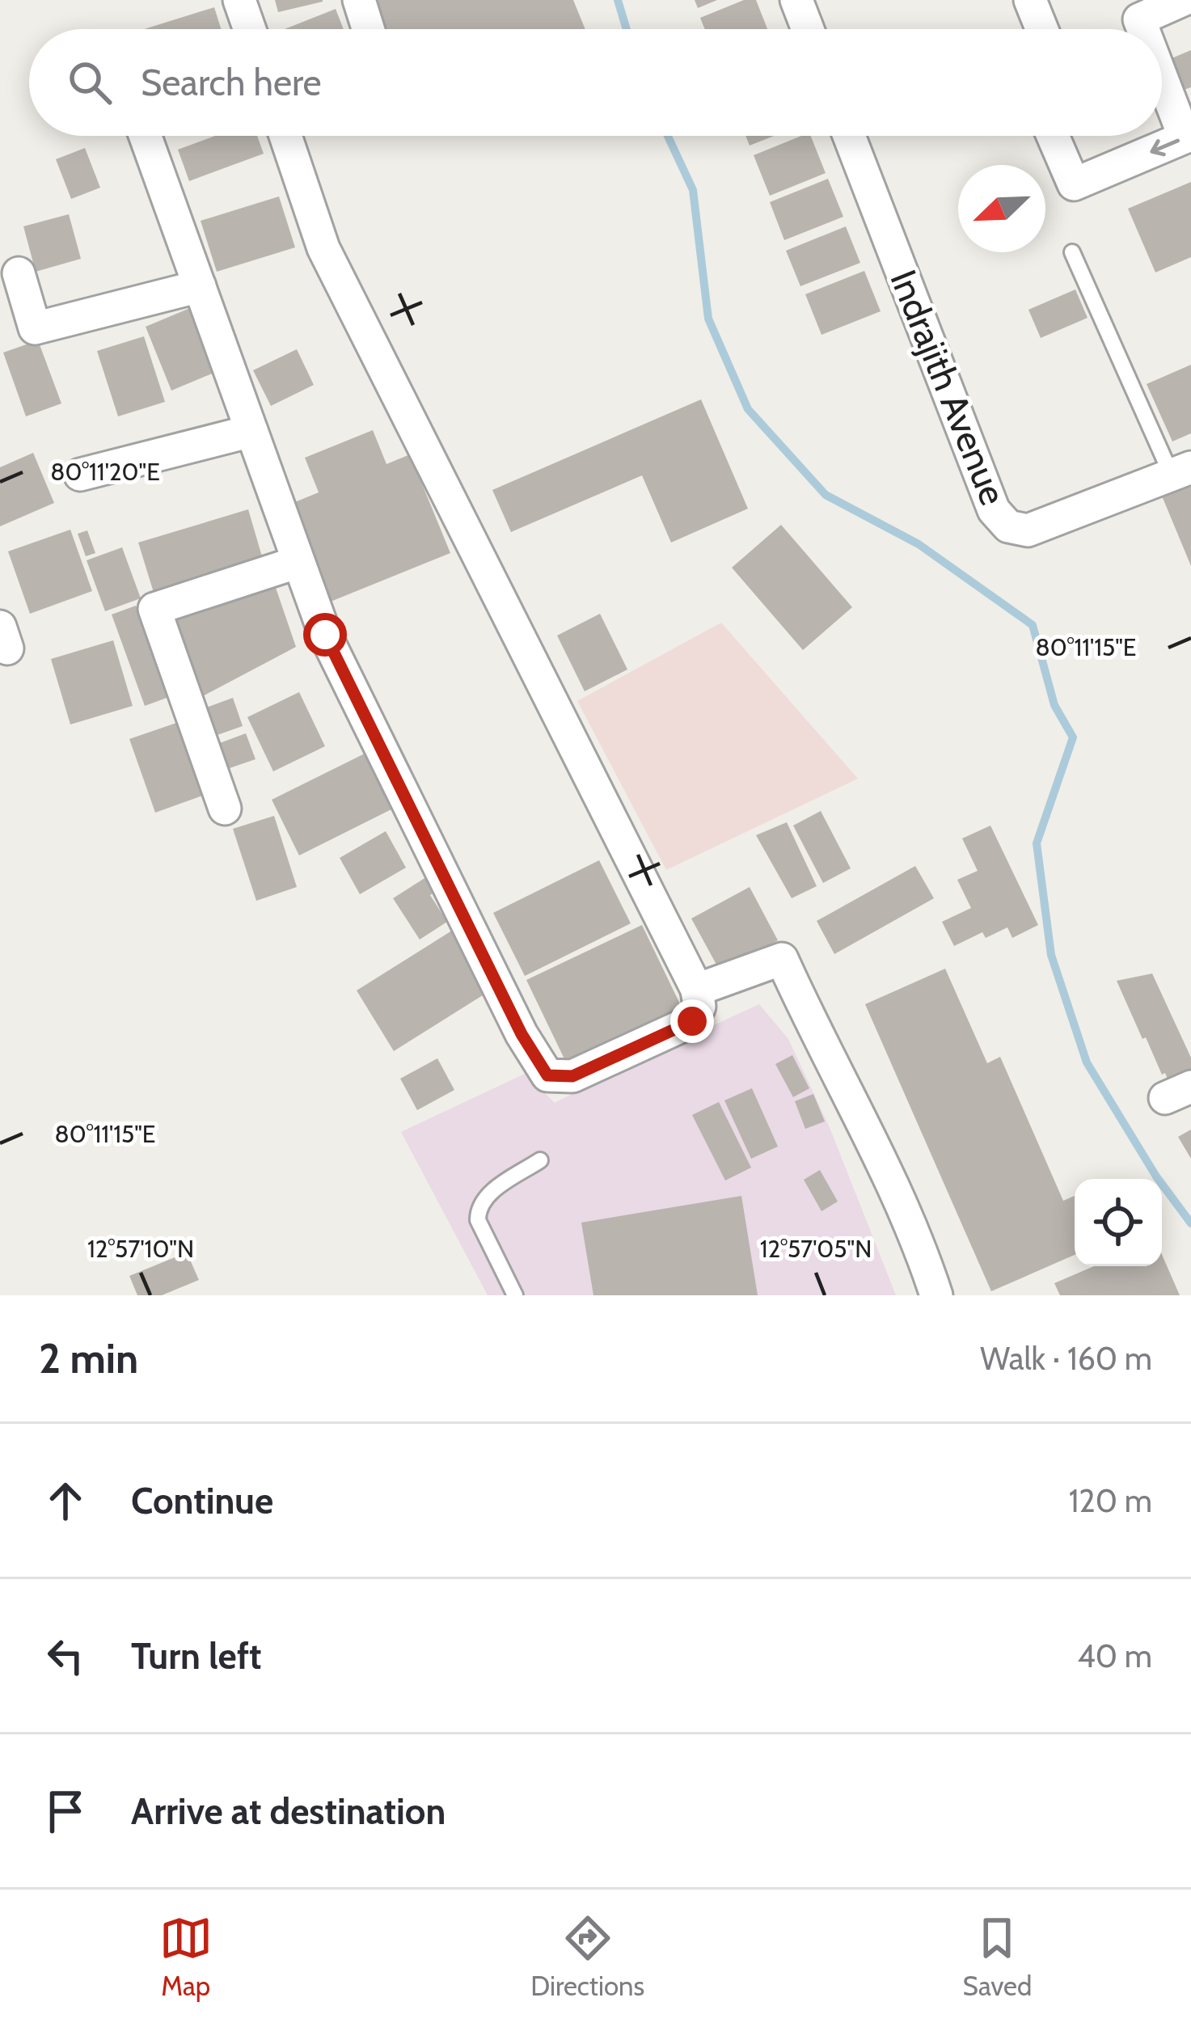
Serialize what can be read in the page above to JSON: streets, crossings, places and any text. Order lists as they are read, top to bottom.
{
  "streets": {
    "street": ["Indrajith Avenue"]
  },
  "north": "bottom left",
  "page": {
    "search": "Search here",
    "heading": ["2 min", "Walk · 160 m"],
    "list": [
      ["Continue", "120 m"],
      ["Turn left", "40 m"],
      "Arrive at destination"
    ],
    "nav": ["Map", "Directions", "Saved"]
  },
  "coordinates": [
    "80°11'20\"E",
    "80°11'15\"E",
    "12°57'10\"N",
    "12°57'05\"N"
  ]
}
